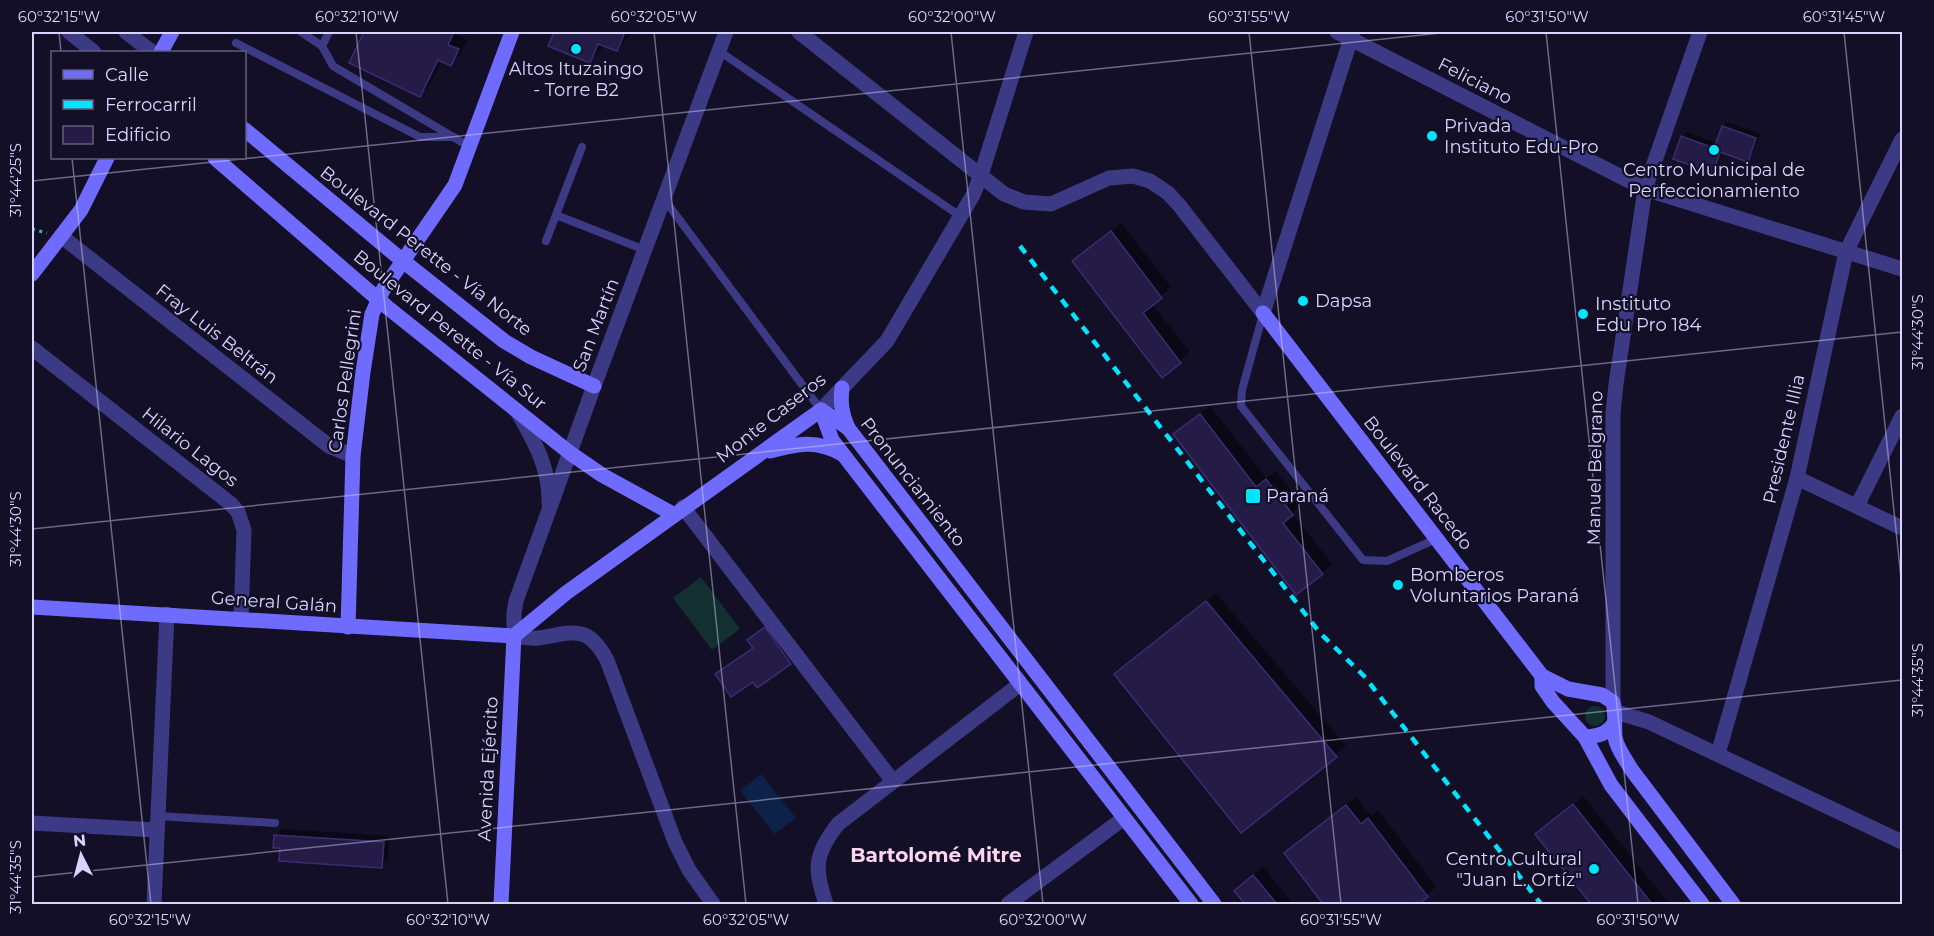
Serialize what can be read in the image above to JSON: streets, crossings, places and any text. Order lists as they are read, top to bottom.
{
  "streets": {
    "street": [
      "Feliciano",
      "Boulevard Perette - Vía Norte",
      "San Martín",
      "Boulevard Perette - Vía Sur",
      "Fray Luis Beltrán",
      "Carlos Pellegrini",
      "Monte Caseros",
      "Presidente Illia",
      "Hilario Lagos",
      "Manuel Belgrano",
      "Pronunciamiento",
      "Boulevard Racedo",
      "General Galán",
      "Avenida Ejército"
    ]
  },
  "crossings": [
    ["Feliciano", "Presidente Illia"],
    ["Feliciano", "Manuel Belgrano"],
    ["Boulevard Perette - Vía Norte", "San Martín"],
    ["Boulevard Perette - Vía Norte", "Carlos Pellegrini"],
    ["San Martín", "Boulevard Perette - Vía Sur"],
    ["San Martín", "Monte Caseros"],
    ["San Martín", "General Galán"],
    ["San Martín", "Avenida Ejército"],
    ["Boulevard Perette - Vía Sur", "Carlos Pellegrini"],
    ["Boulevard Perette - Vía Sur", "Monte Caseros"],
    ["Fray Luis Beltrán", "Carlos Pellegrini"],
    ["Carlos Pellegrini", "General Galán"],
    ["Monte Caseros", "Pronunciamiento"],
    ["Monte Caseros", "General Galán"],
    ["Monte Caseros", "Avenida Ejército"],
    ["Hilario Lagos", "General Galán"],
    ["Manuel Belgrano", "Boulevard Racedo"],
    ["General Galán", "Avenida Ejército"]
  ],
  "districts": ["Bartolomé Mitre"],
  "places": {
    "other": [
      "Altos Ituzaingo - Torre B2",
      "Privada Instituto Edu-Pro",
      "Centro Municipal de Perfeccionamiento",
      "Dapsa",
      "Instituto Edu Pro 184",
      "Bomberos Voluntarios Paraná",
      "Centro Cultural \"Juan L. Ortíz\""
    ],
    "transit": ["Paraná"]
  },
  "legend": ["Calle", "Ferrocarril", "Edificio"],
  "north": "top",
  "coordinates": [
    "60°32'15\"W",
    "60°32'10\"W",
    "60°32'05\"W",
    "60°32'00\"W",
    "60°31'55\"W",
    "60°31'50\"W",
    "60°31'45\"W",
    "31°44'25\"S",
    "31°44'30\"S",
    "31°44'35\"S"
  ]
}
